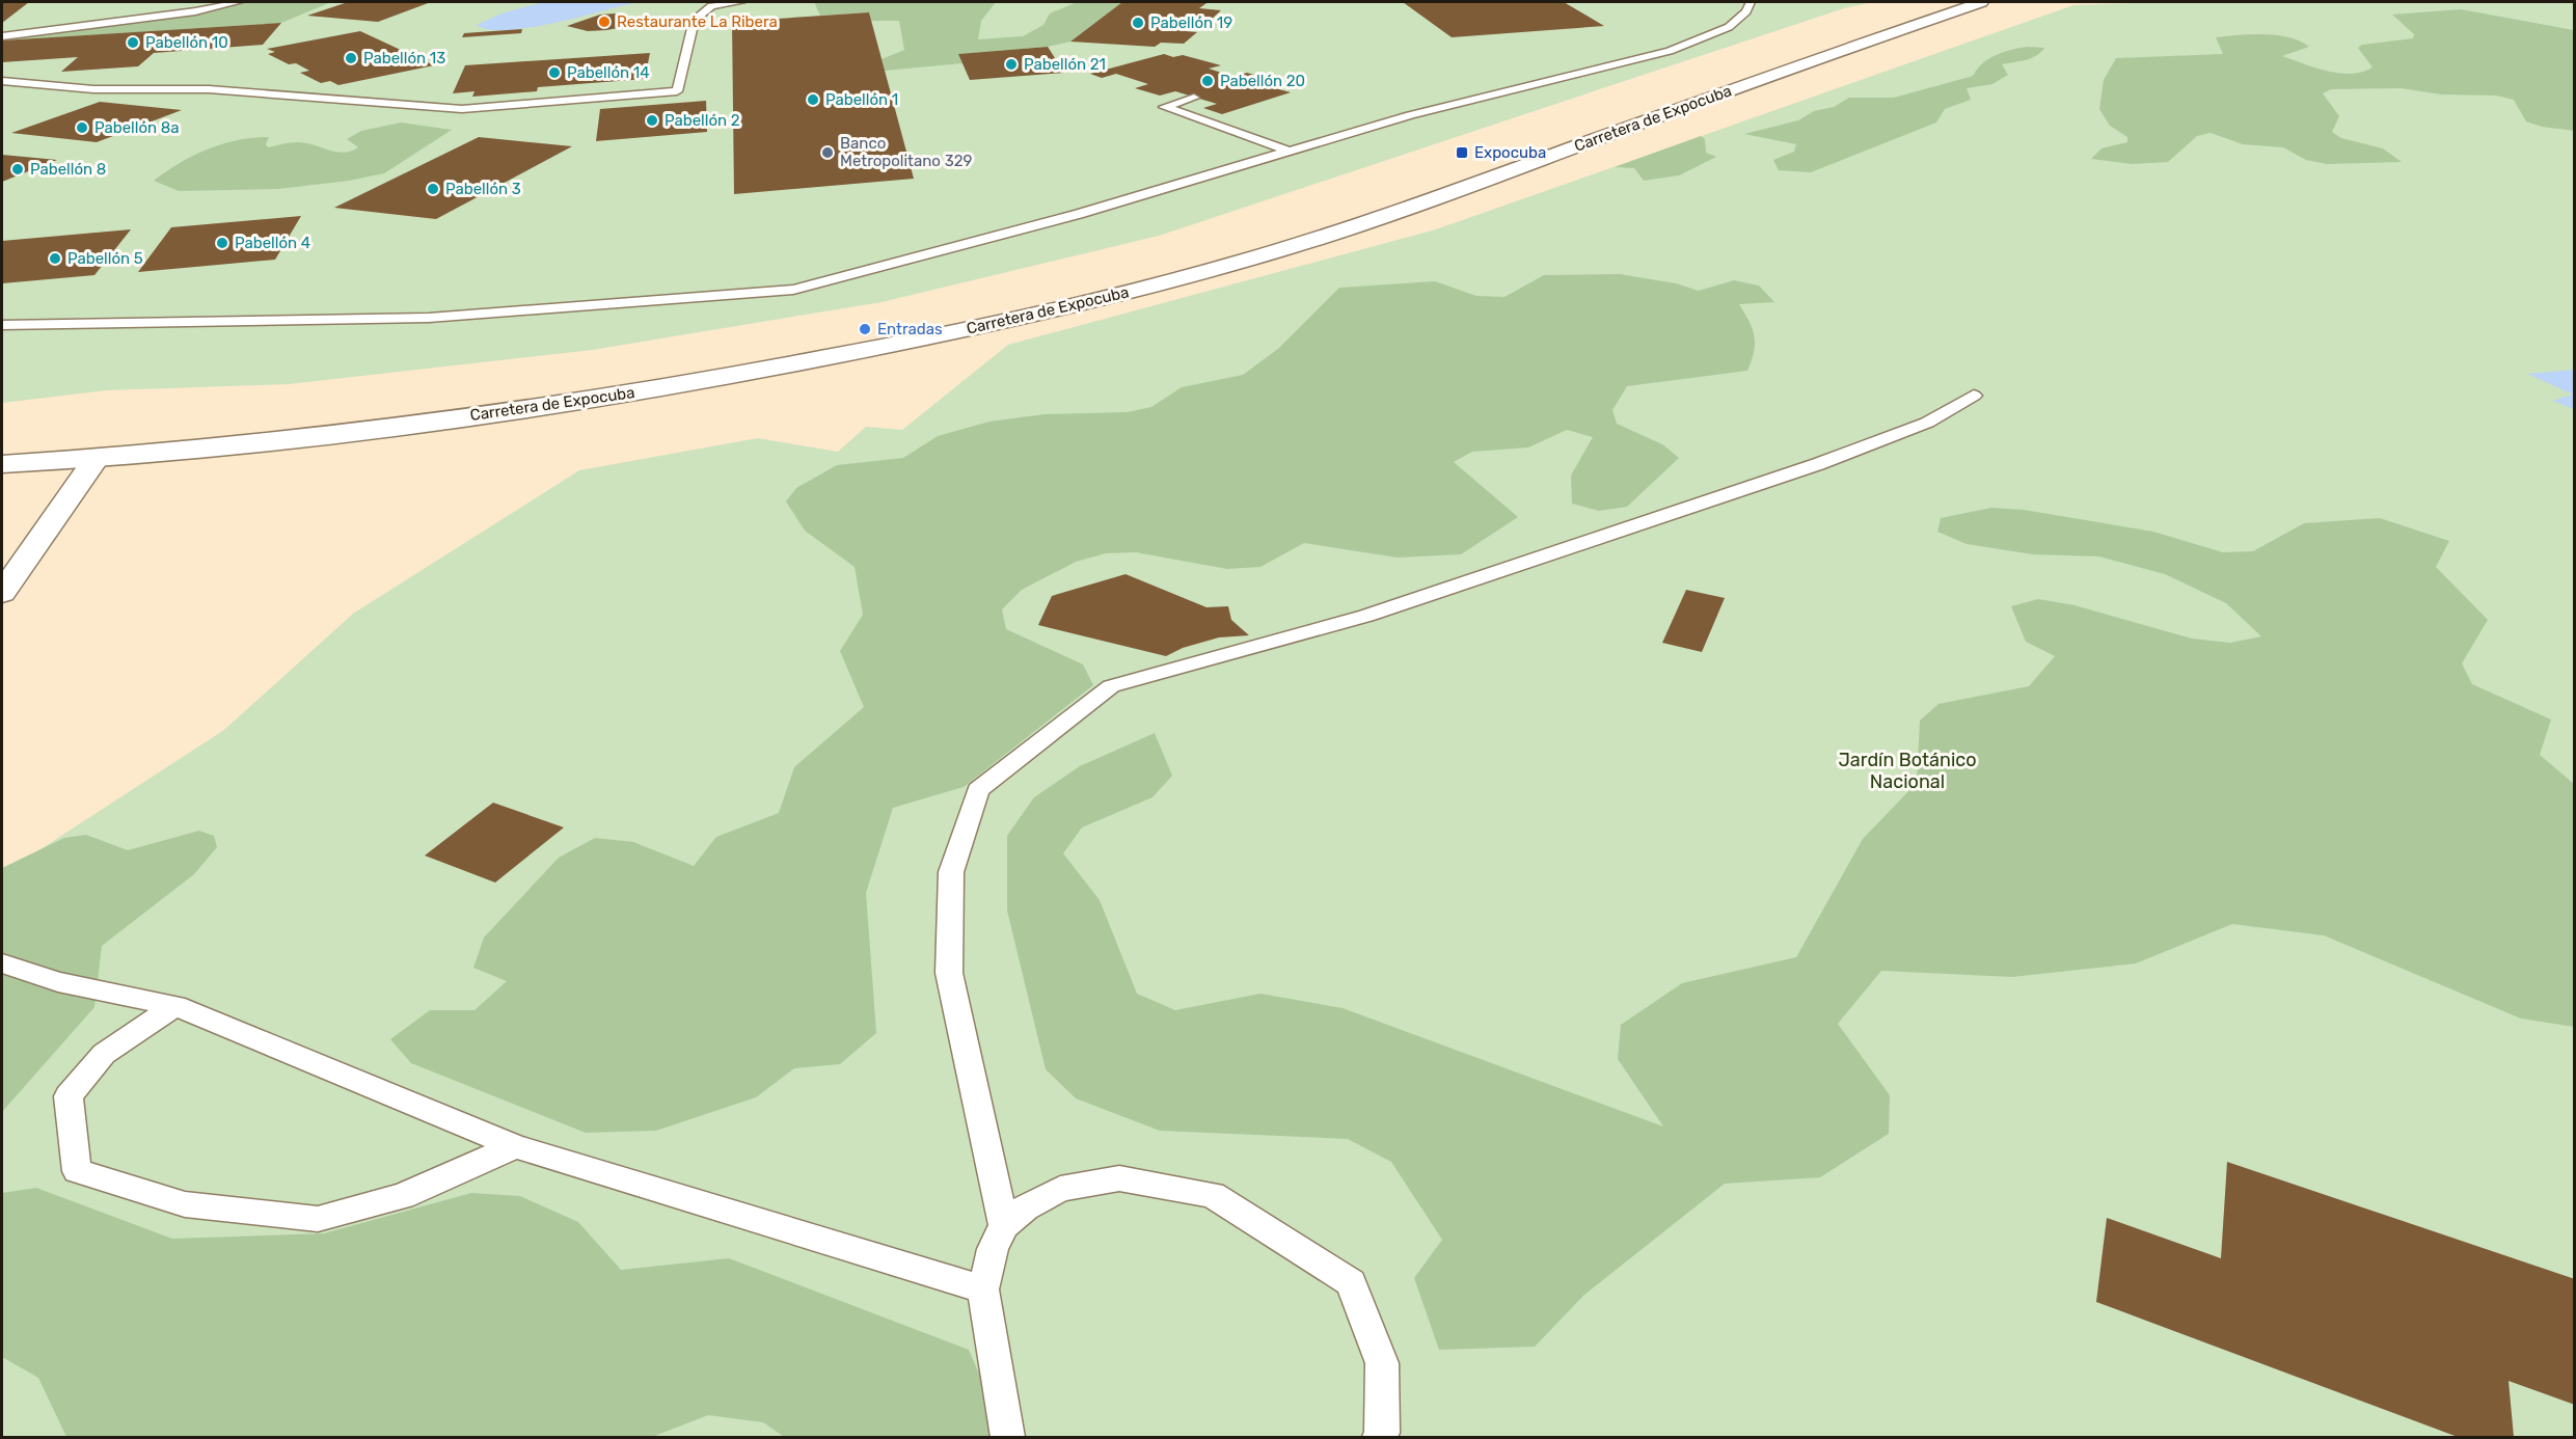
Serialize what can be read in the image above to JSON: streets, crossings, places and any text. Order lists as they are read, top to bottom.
{
  "streets": {
    "main road": ["Carretera de Expocuba"]
  },
  "parks": ["Jardín Botánico Nacional"],
  "places": {
    "other": [
      "Restaurante La Ribera",
      "Pabellón 19",
      "Pabellón 10",
      "Pabellón 13",
      "Pabellón 21",
      "Pabellón 14",
      "Pabellón 20",
      "Pabellón 1",
      "Pabellón 2",
      "Pabellón 8a",
      "Banco Metropolitano 329",
      "Pabellón 8",
      "Pabellón 3",
      "Pabellón 4",
      "Pabellón 5",
      "Entradas"
    ],
    "transit": ["Expocuba"]
  }
}
